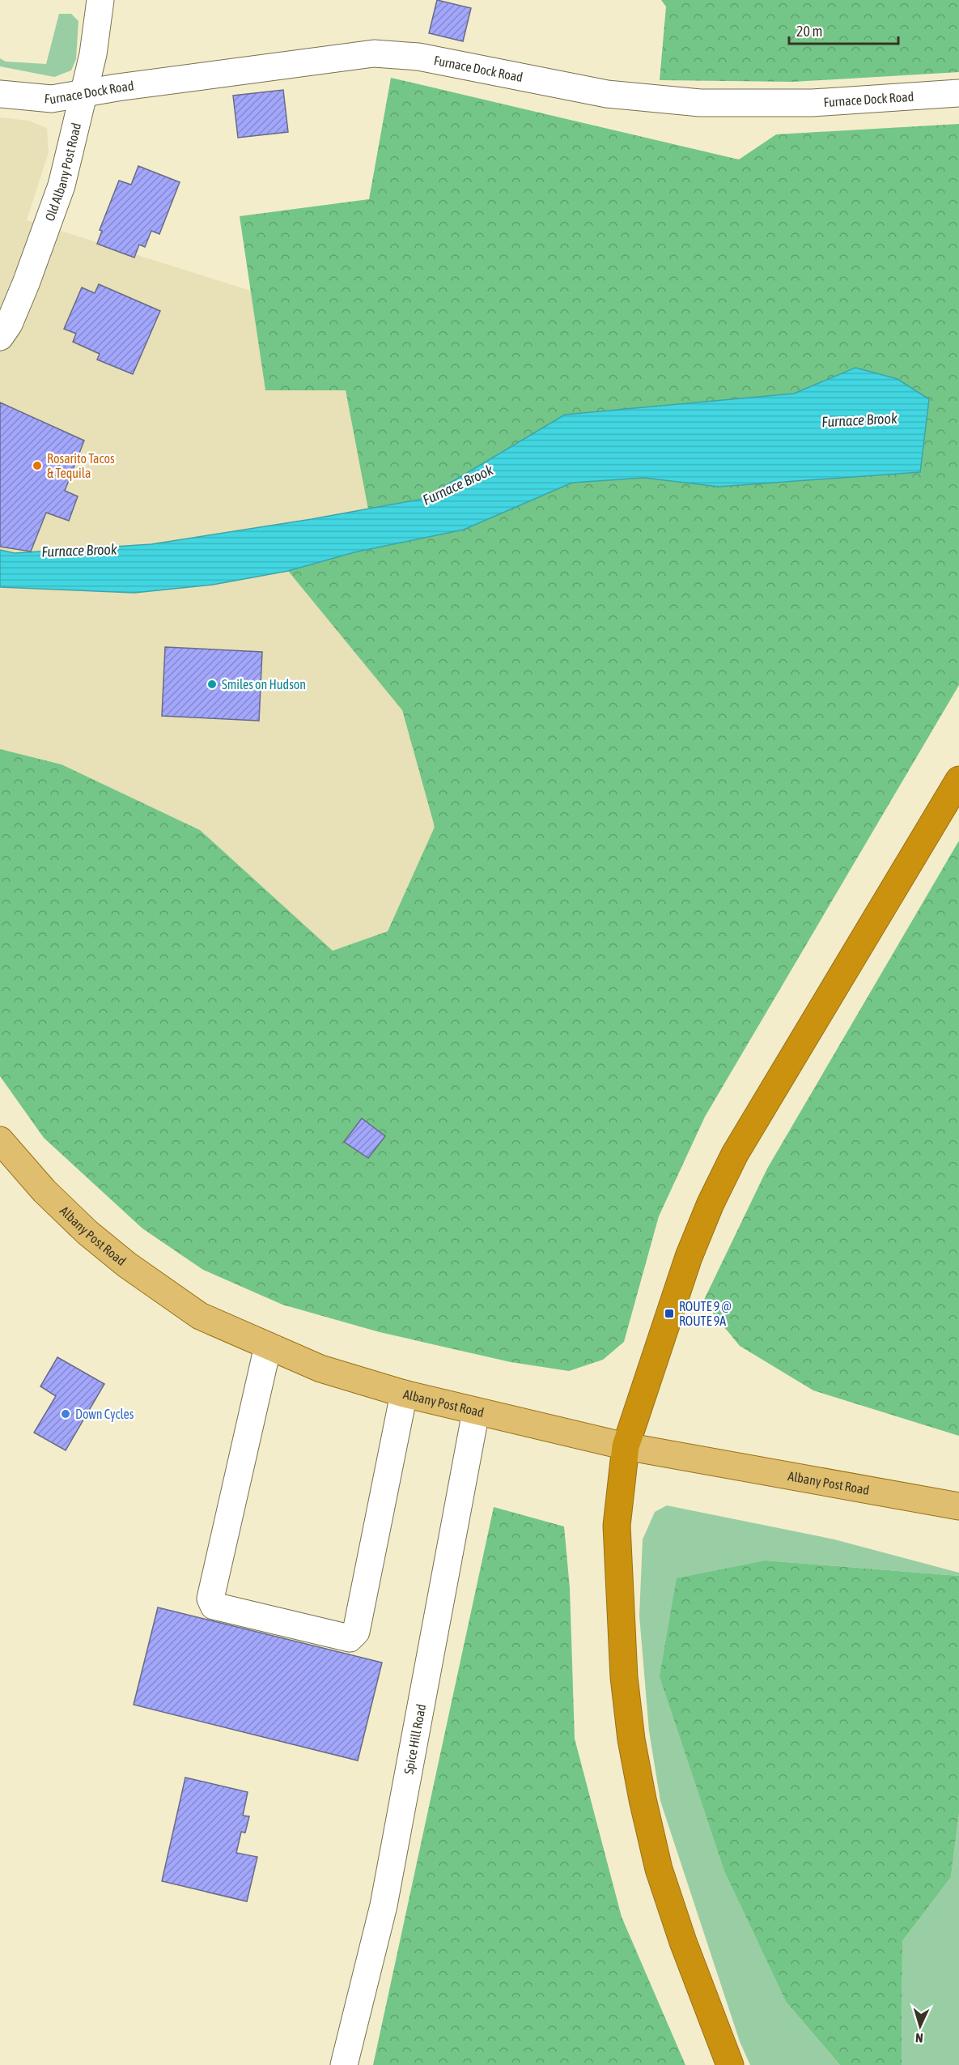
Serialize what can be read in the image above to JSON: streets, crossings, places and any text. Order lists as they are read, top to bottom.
{
  "streets": {
    "main road": ["Albany Post Road"],
    "street": ["Furnace Dock Road", "Old Albany Post Road", "Spice Hill Road"]
  },
  "crossings": [
    ["Furnace Dock Road", "Old Albany Post Road"],
    ["Albany Post Road", "Spice Hill Road"]
  ],
  "water": ["Furnace Brook"],
  "places": {
    "other": ["Rosarito Tacos & Tequila", "Smiles on Hudson", "Down Cycles"],
    "transit": ["ROUTE 9 @ ROUTE 9A"]
  },
  "scale_bar": "20 m",
  "north": "bottom"
}
